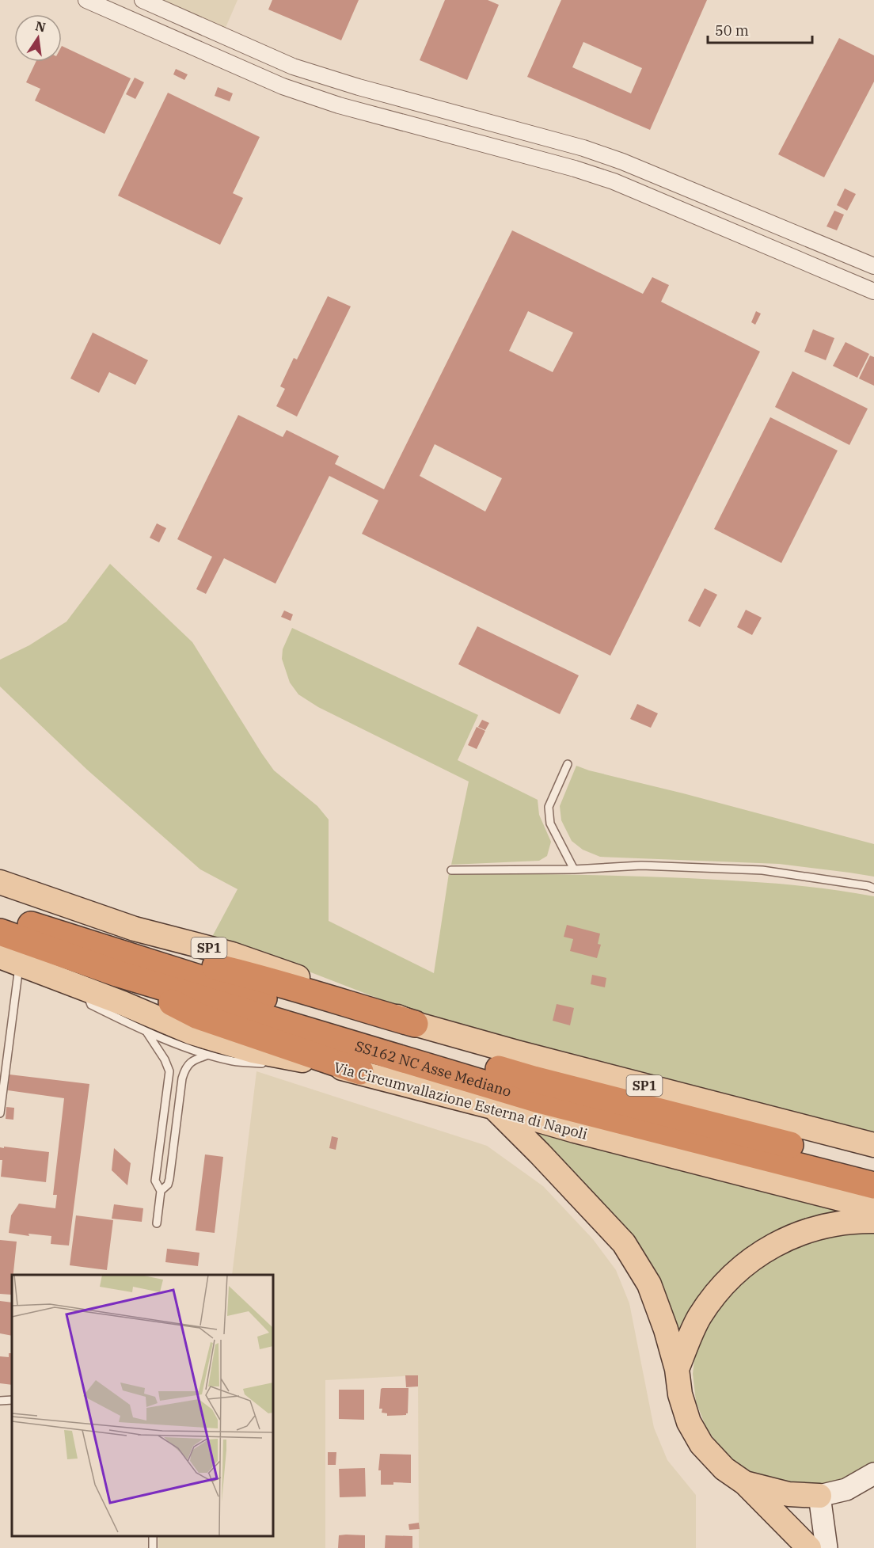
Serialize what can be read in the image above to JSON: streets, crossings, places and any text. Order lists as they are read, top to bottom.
{
  "streets": {
    "highway": ["SS162 NC Asse Mediano"],
    "main road": ["SP1", "Via Circumvallazione Esterna di Napoli"]
  },
  "scale_bar": "50 m",
  "north": "top"
}
